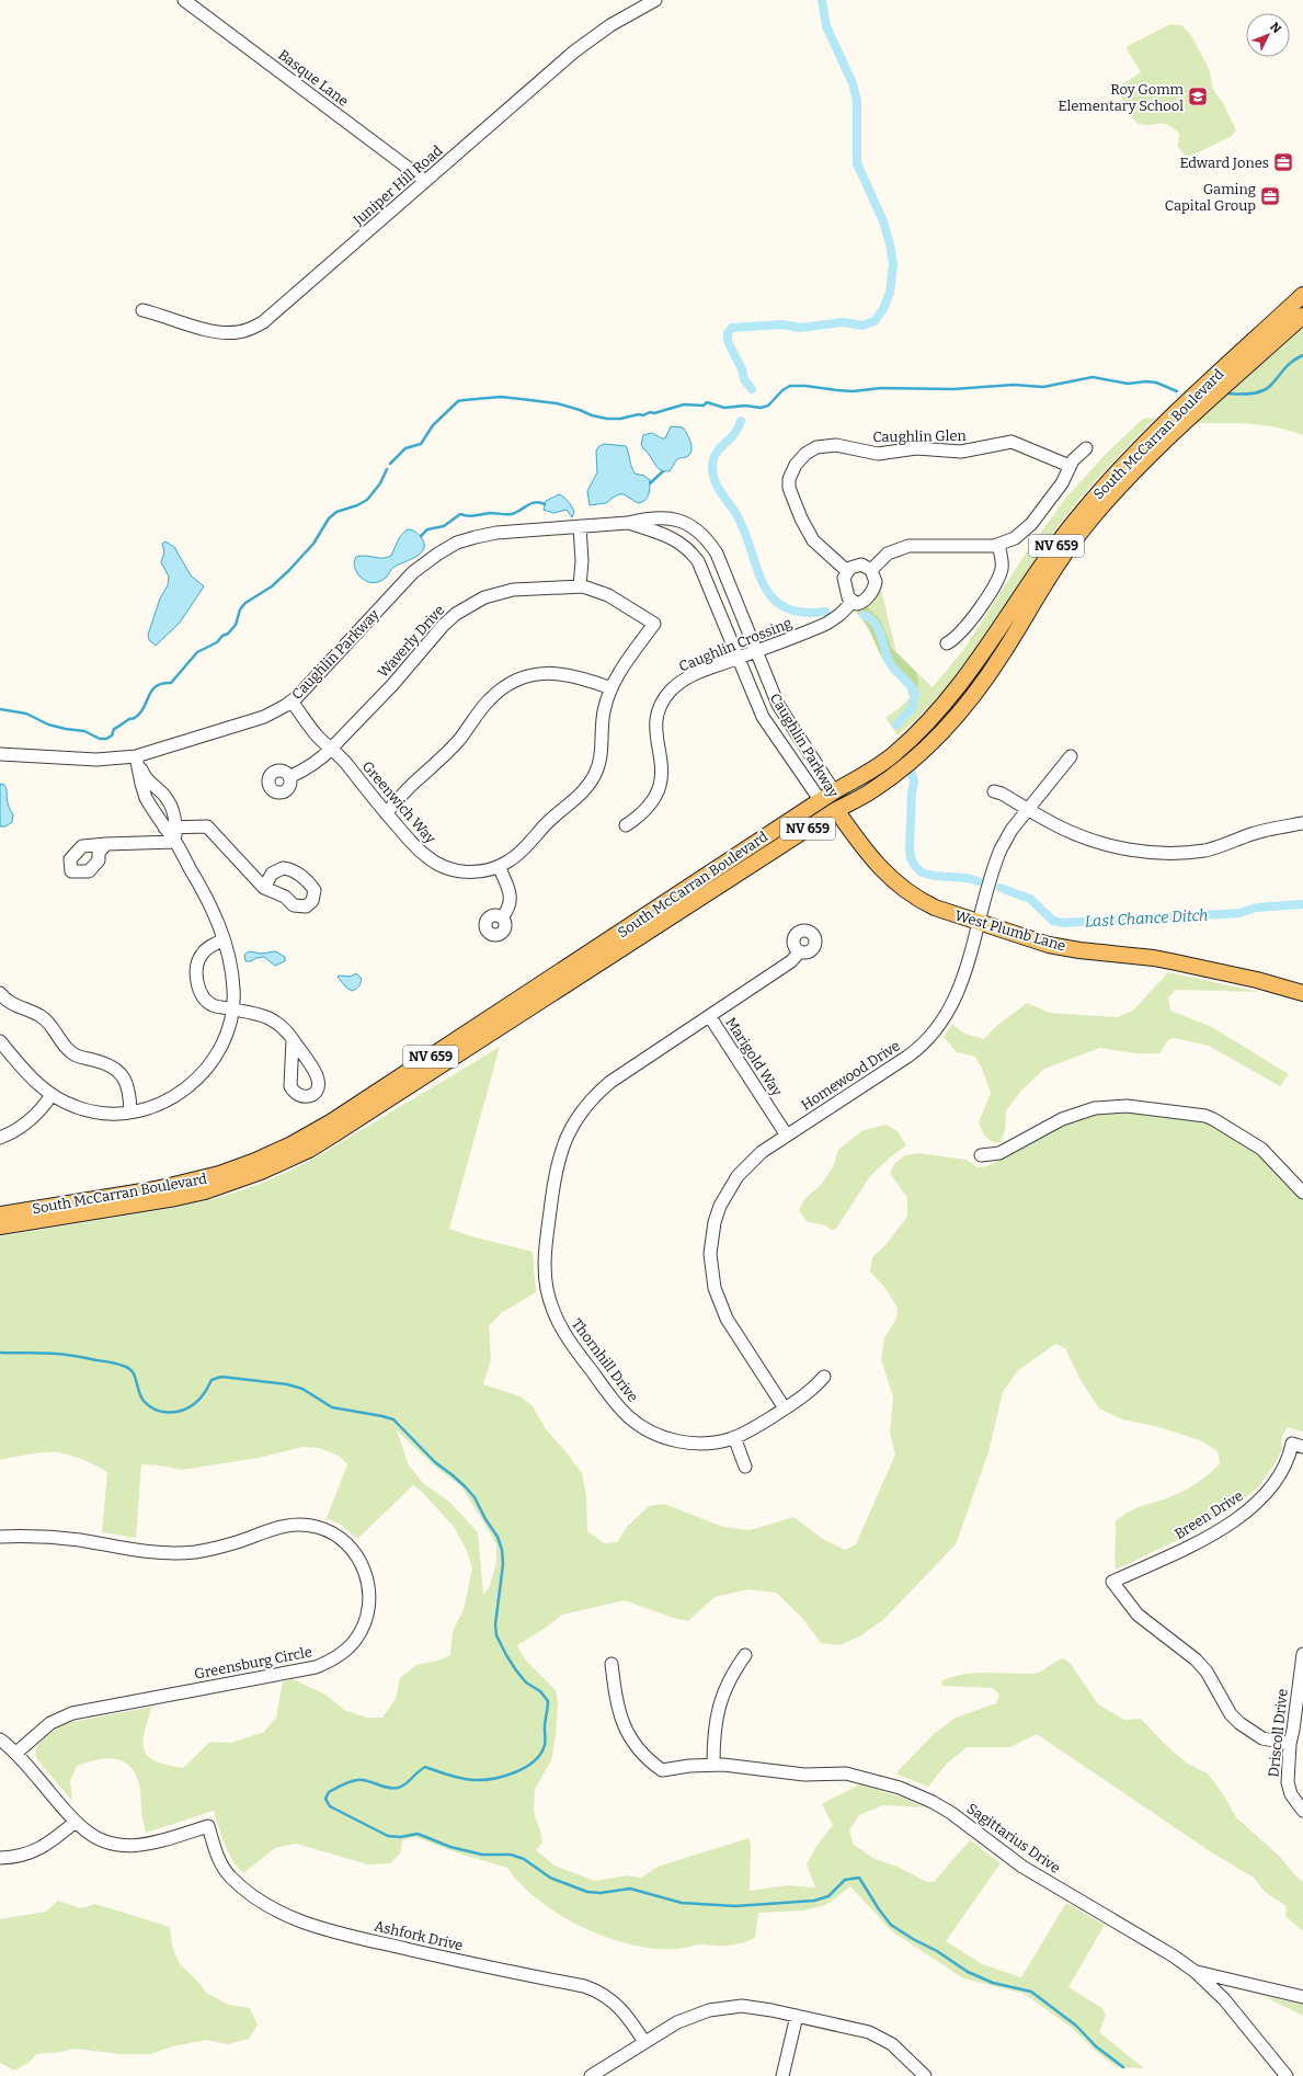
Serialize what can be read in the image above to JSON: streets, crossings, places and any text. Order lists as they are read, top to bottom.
{
  "streets": {
    "main road": [
      "South McCarran Boulevard",
      "NV 659",
      "Caughlin Parkway",
      "West Plumb Lane"
    ],
    "street": [
      "Basque Lane",
      "Juniper Hill Road",
      "Caughlin Glen",
      "Waverly Drive",
      "Caughlin Crossing",
      "Greenwich Way",
      "Marigold Way",
      "Homewood Drive",
      "Thornhill Drive",
      "Breen Drive",
      "Greensburg Circle",
      "Driscoll Drive",
      "Sagittarius Drive",
      "Ashfork Drive"
    ]
  },
  "crossings": [
    ["Basque Lane", "Juniper Hill Road"],
    ["South McCarran Boulevard", "Caughlin Parkway"],
    ["South McCarran Boulevard", "West Plumb Lane"],
    ["Caughlin Glen", "Caughlin Crossing"],
    ["Waverly Drive", "Greenwich Way"],
    ["Caughlin Crossing", "Caughlin Parkway"],
    ["Caughlin Parkway", "Greenwich Way"],
    ["Caughlin Parkway", "West Plumb Lane"],
    ["West Plumb Lane", "Homewood Drive"],
    ["Marigold Way", "Homewood Drive"],
    ["Marigold Way", "Thornhill Drive"],
    ["Homewood Drive", "Thornhill Drive"],
    ["Breen Drive", "Driscoll Drive"]
  ],
  "water": ["Last Chance Ditch"],
  "places": {
    "school or university": ["Roy Gomm Elementary School"],
    "office": ["Edward Jones", "Gaming Capital Group"]
  },
  "north": "top right"
}
